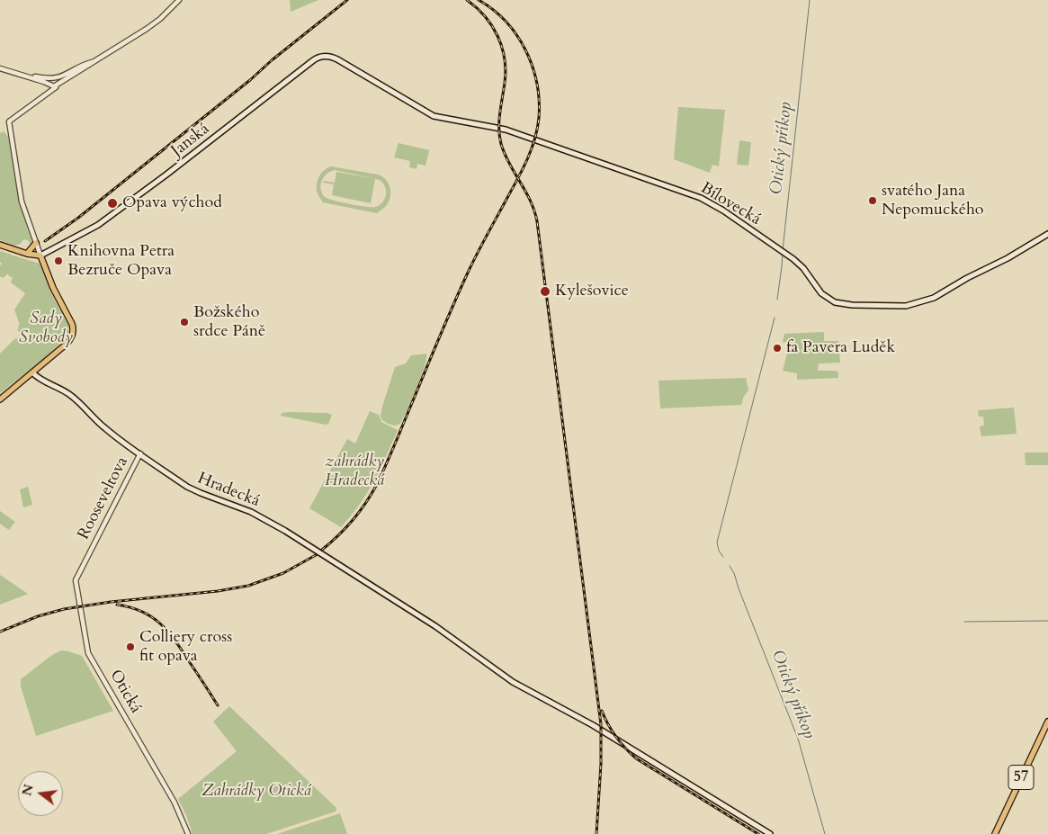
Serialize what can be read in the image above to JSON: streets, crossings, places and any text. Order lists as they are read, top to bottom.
{
  "streets": {
    "main road": [
      "Janská",
      "Bílovecká",
      "Hradecká",
      "57"
    ],
    "street": ["Rooseveltova", "Otická"]
  },
  "crossings": [
    ["Janská", "Bílovecká"],
    ["Hradecká", "Rooseveltova"],
    ["Rooseveltova", "Otická"]
  ],
  "water": ["Otický příkop"],
  "parks": ["Sady Svobody", "zahrádky Hradecká", "Zahrádky Otická"],
  "places": [
    "svatého Jana Nepomuckého",
    "Opava východ",
    "Knihovna Petra Bezruče Opava",
    "Kylešovice",
    "Božského srdce Páně",
    "fa Pavera Luděk",
    "Colliery cross fit opava"
  ],
  "north": "left"
}
